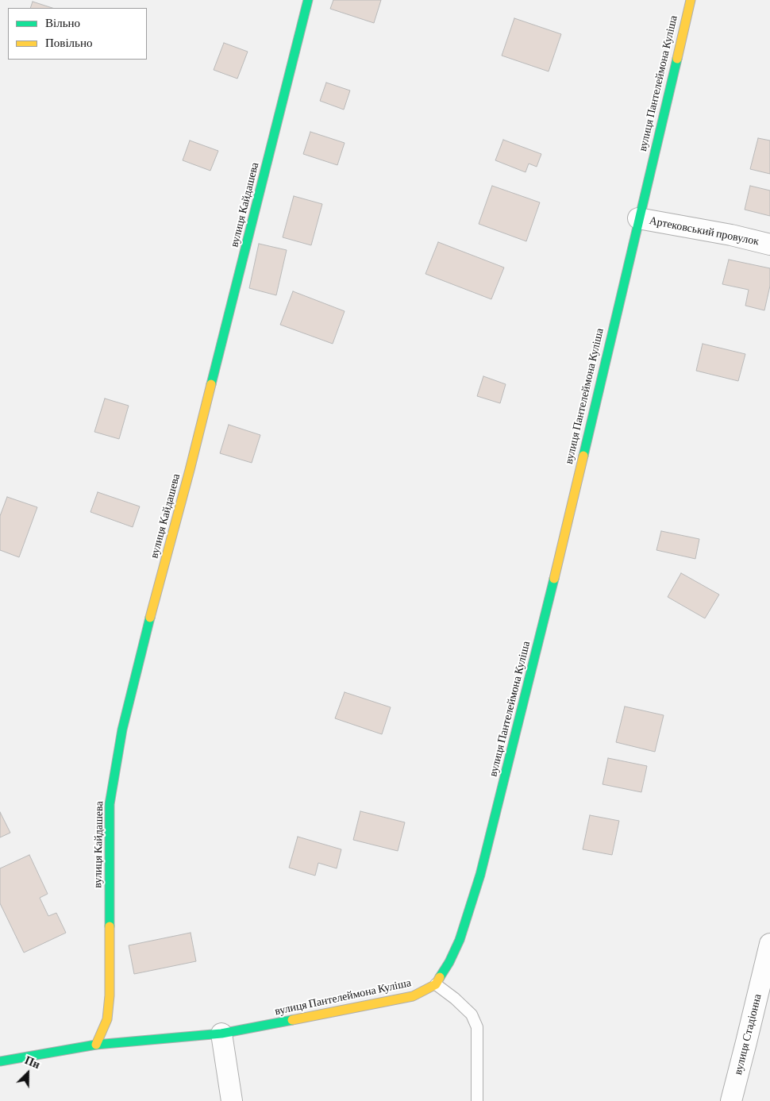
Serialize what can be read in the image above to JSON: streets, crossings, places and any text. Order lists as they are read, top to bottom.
{
  "streets": {
    "street": [
      "вулиця Пантелеймона Куліша",
      "вулиця Кайдашева",
      "Артековський провулок",
      "вулиця Стадіонна"
    ]
  },
  "crossings": [
    ["вулиця Пантелеймона Куліша", "вулиця Кайдашева"],
    ["вулиця Пантелеймона Куліша", "Артековський провулок"]
  ],
  "legend": ["Вільно", "Повільно"],
  "north": "top right"
}
